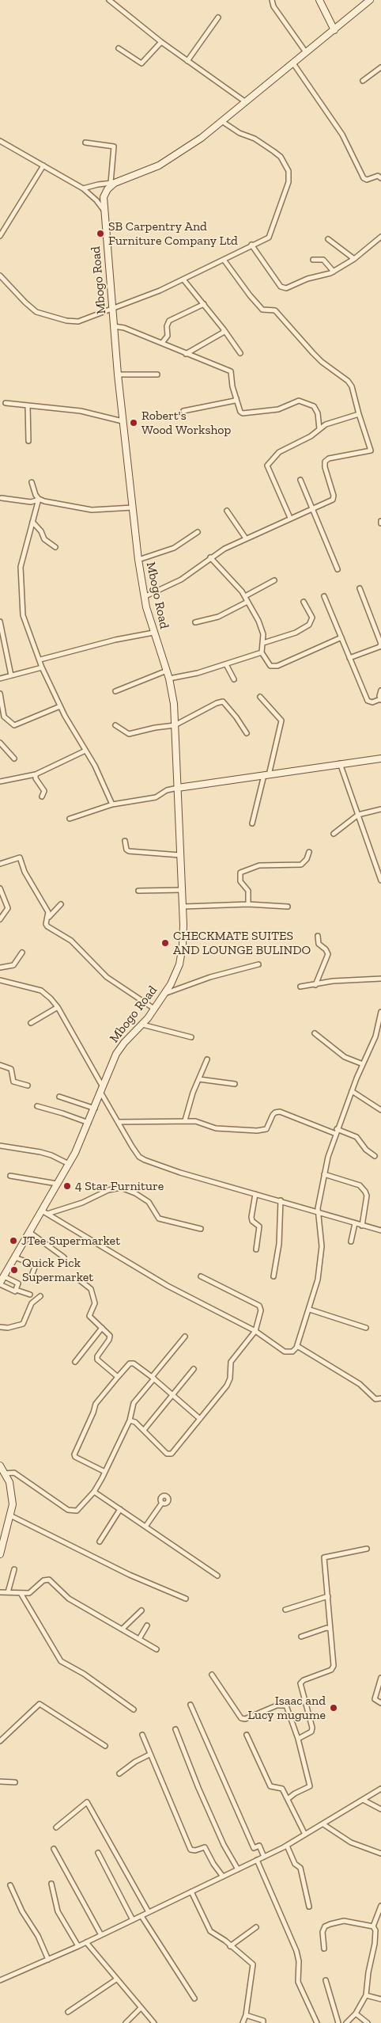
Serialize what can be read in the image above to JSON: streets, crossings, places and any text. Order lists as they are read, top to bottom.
{
  "streets": {
    "main road": ["Mbogo Road"]
  },
  "places": [
    "SB Carpentry And Furniture Company Ltd",
    "Robert's Wood Workshop",
    "CHECKMATE SUITES AND LOUNGE BULINDO",
    "4 Star Furniture",
    "JTee Supermarket",
    "Quick Pick Supermarket",
    "Isaac and Lucy mugume"
  ]
}
